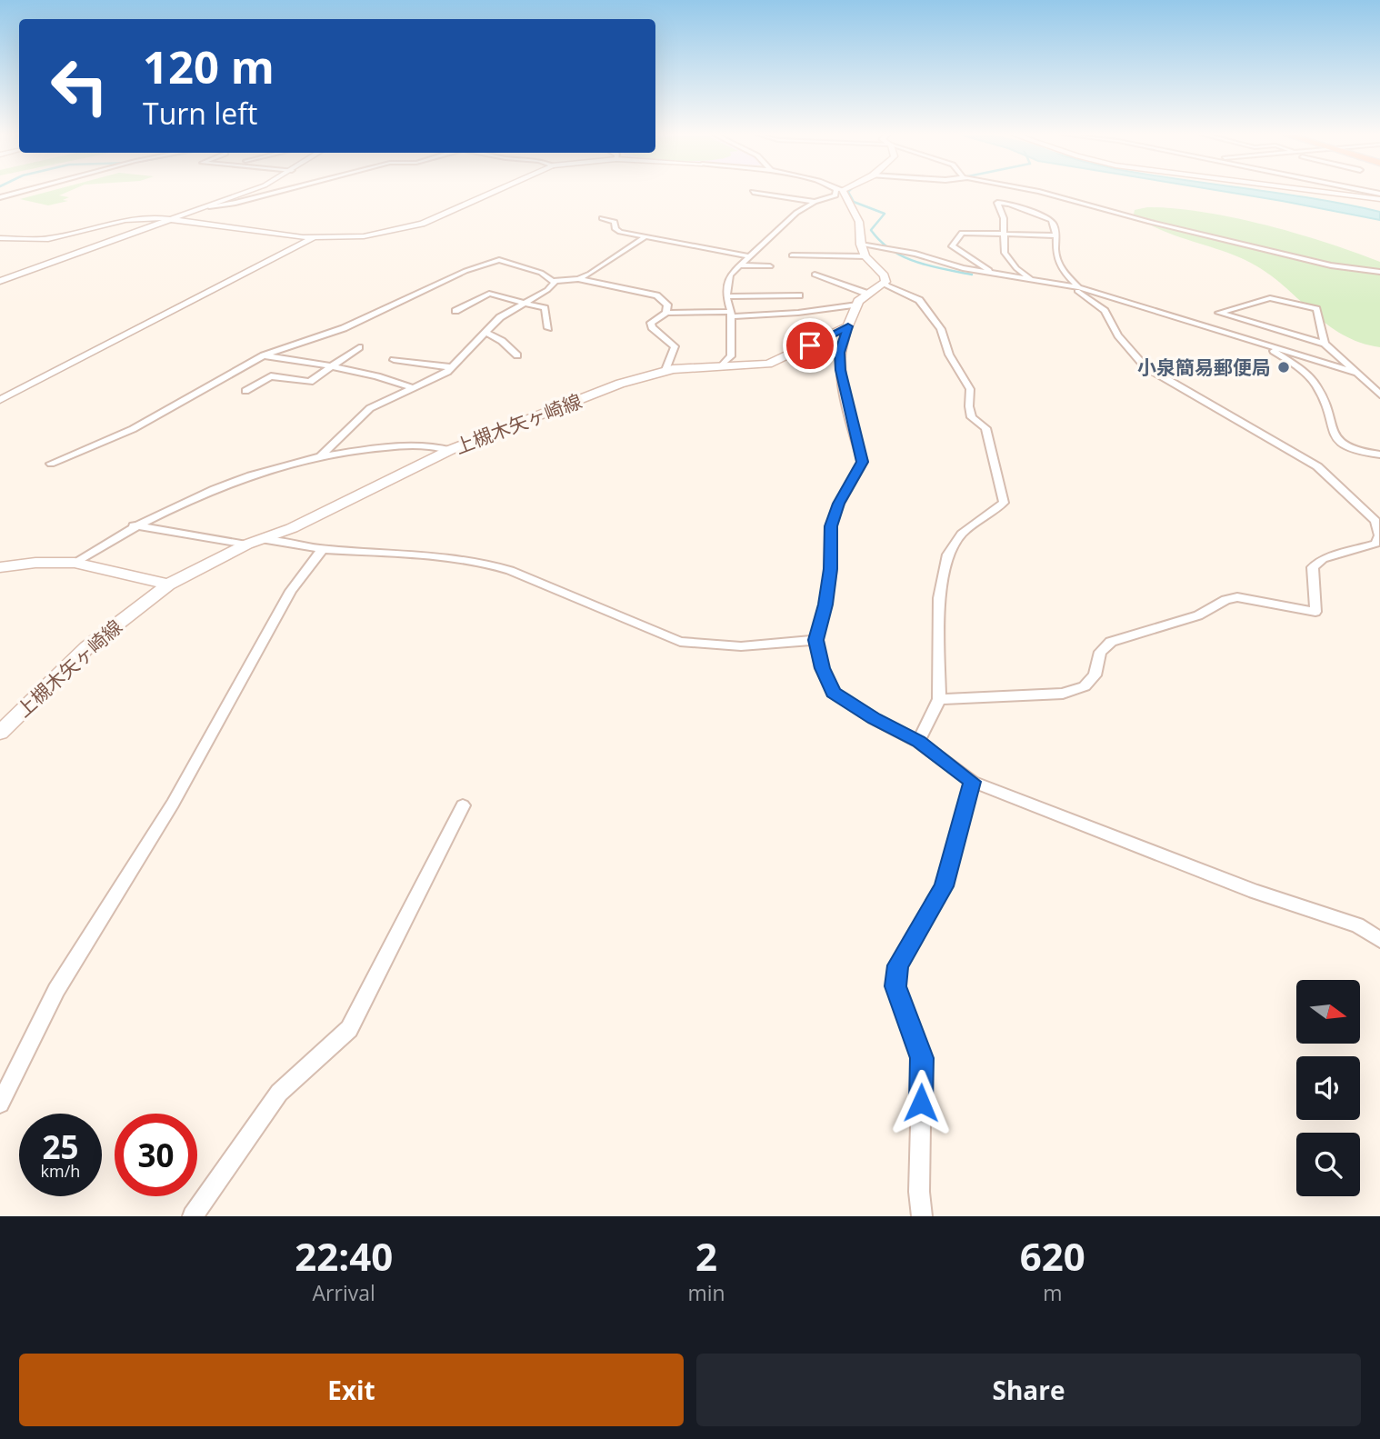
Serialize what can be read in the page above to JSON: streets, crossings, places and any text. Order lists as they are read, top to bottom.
{
  "streets": {
    "main road": ["上槻木矢ヶ崎線"]
  },
  "places": ["小泉簡易郵便局"],
  "north": "right",
  "page": {
    "turn": ["120 m", "Turn left"],
    "speed": "25 km/h",
    "limit": "30",
    "eta": [
      "22:40",
      "Arrival",
      "2",
      "min",
      "620",
      "m"
    ],
    "buttons": ["Exit", "Share"]
  }
}
